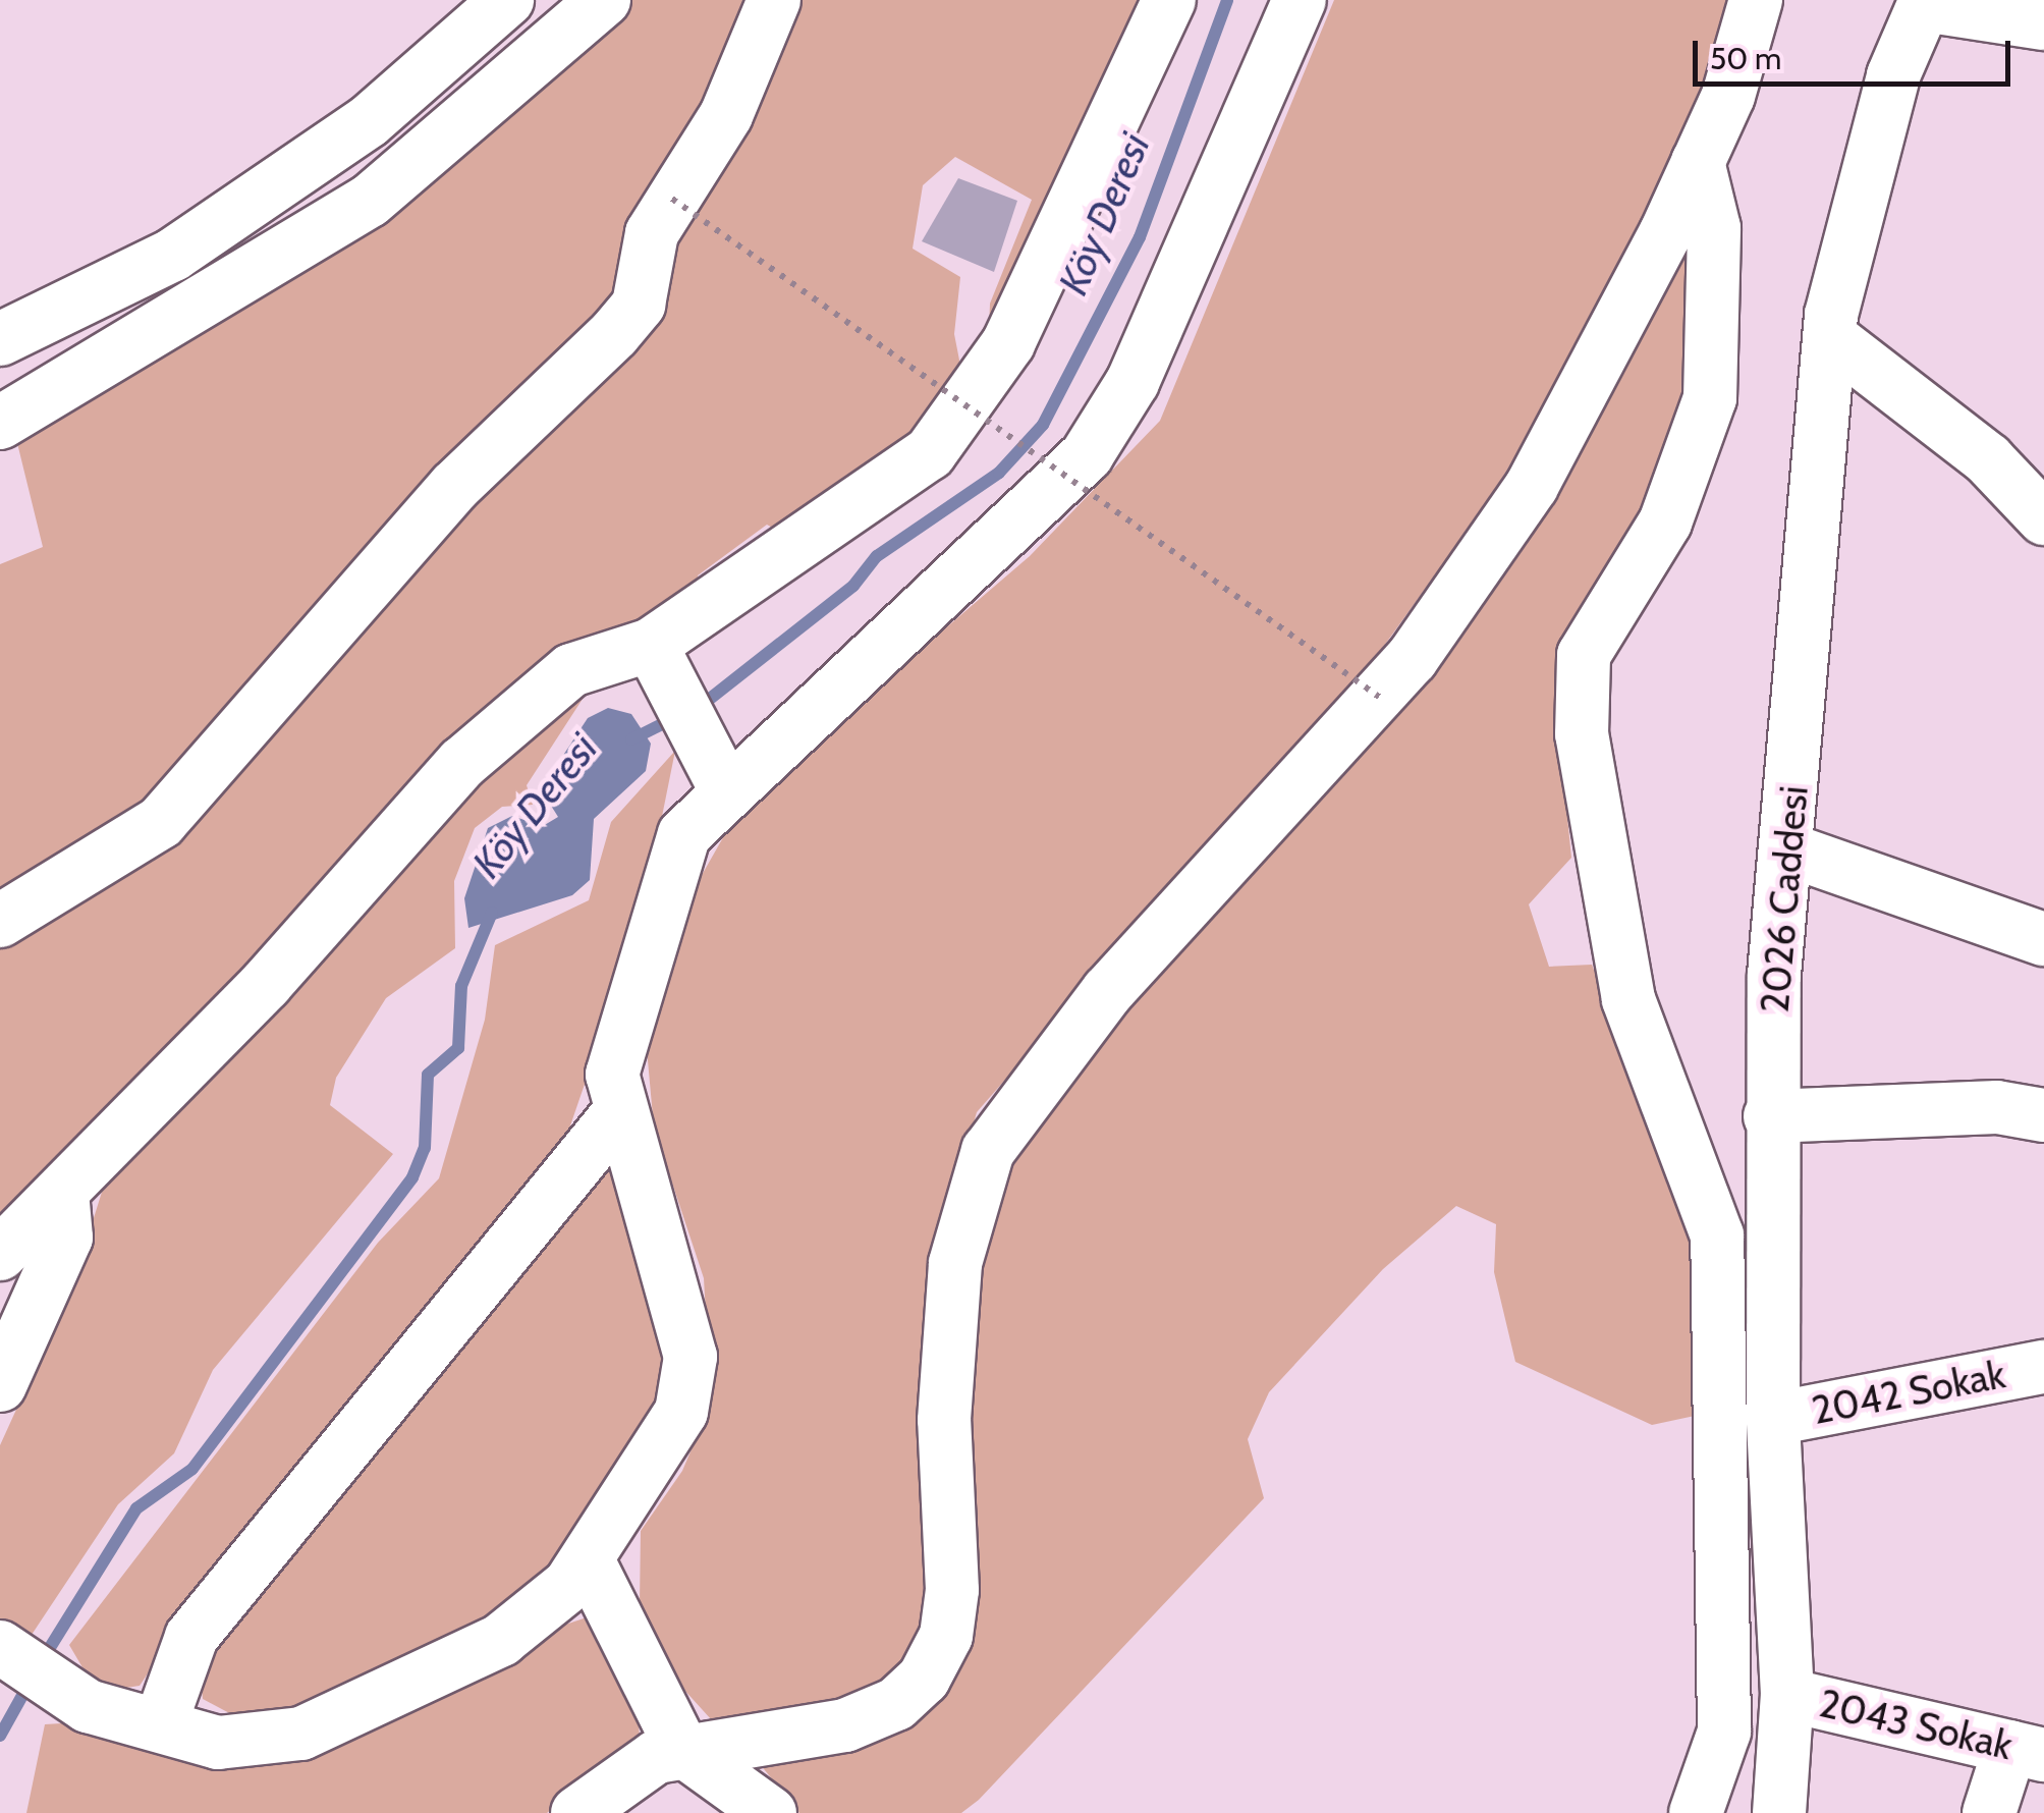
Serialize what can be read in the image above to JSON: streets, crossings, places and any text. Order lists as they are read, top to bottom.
{
  "streets": {
    "street": ["2026 Caddesi", "2042 Sokak", "2043 Sokak"]
  },
  "crossings": [
    ["2026 Caddesi", "2042 Sokak"],
    ["2026 Caddesi", "2043 Sokak"]
  ],
  "water": ["Köy Deresi"],
  "scale_bar": "50 m"
}
